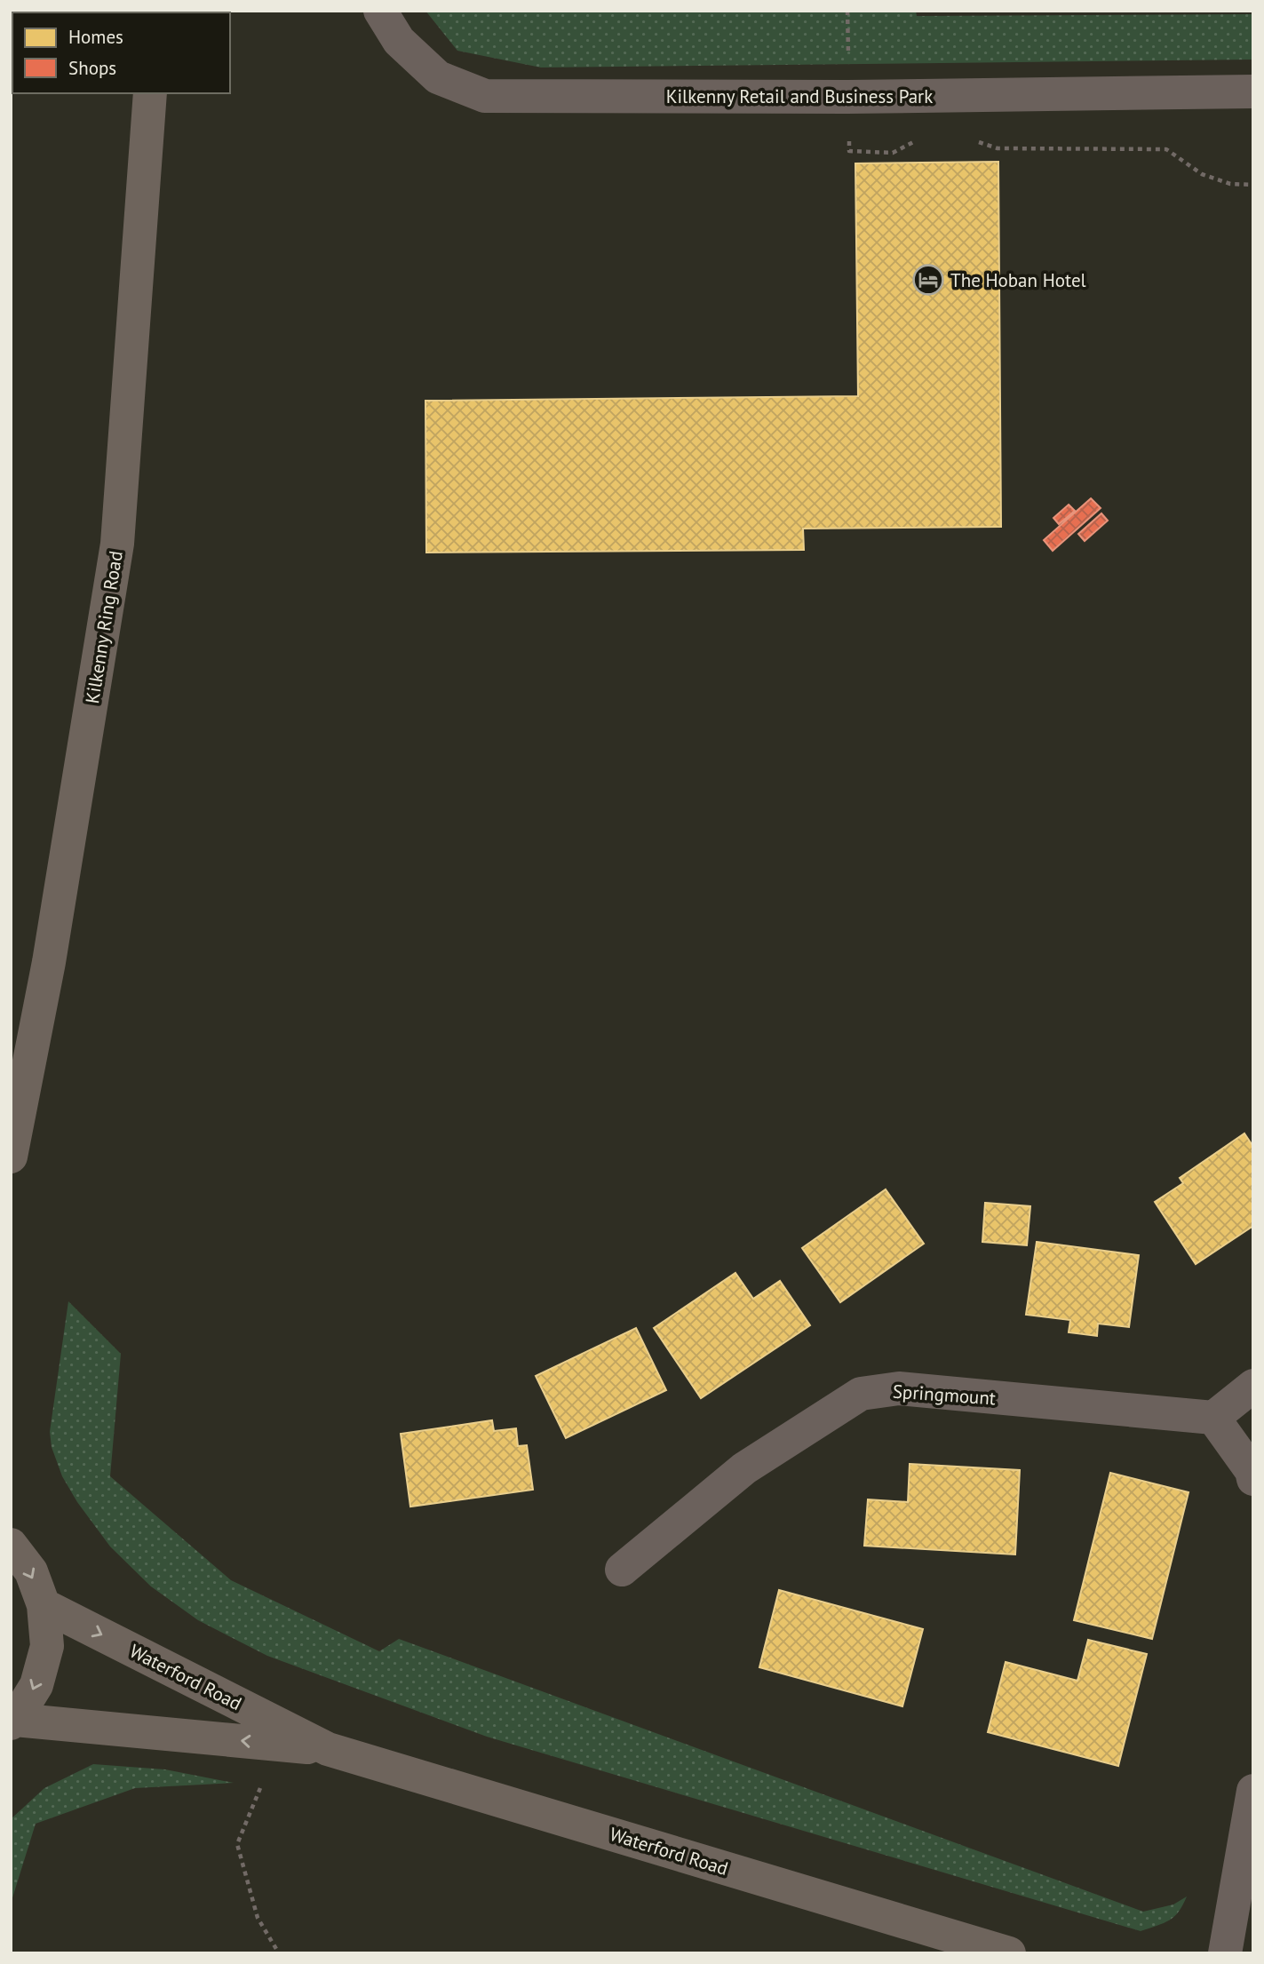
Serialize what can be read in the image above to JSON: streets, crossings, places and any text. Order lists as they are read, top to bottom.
{
  "streets": {
    "highway": ["Kilkenny Ring Road", "Waterford Road"],
    "street": ["Kilkenny Retail and Business Park", "Springmount"]
  },
  "places": {
    "hotel": ["The Hoban Hotel"]
  },
  "legend": ["Homes", "Shops"]
}
